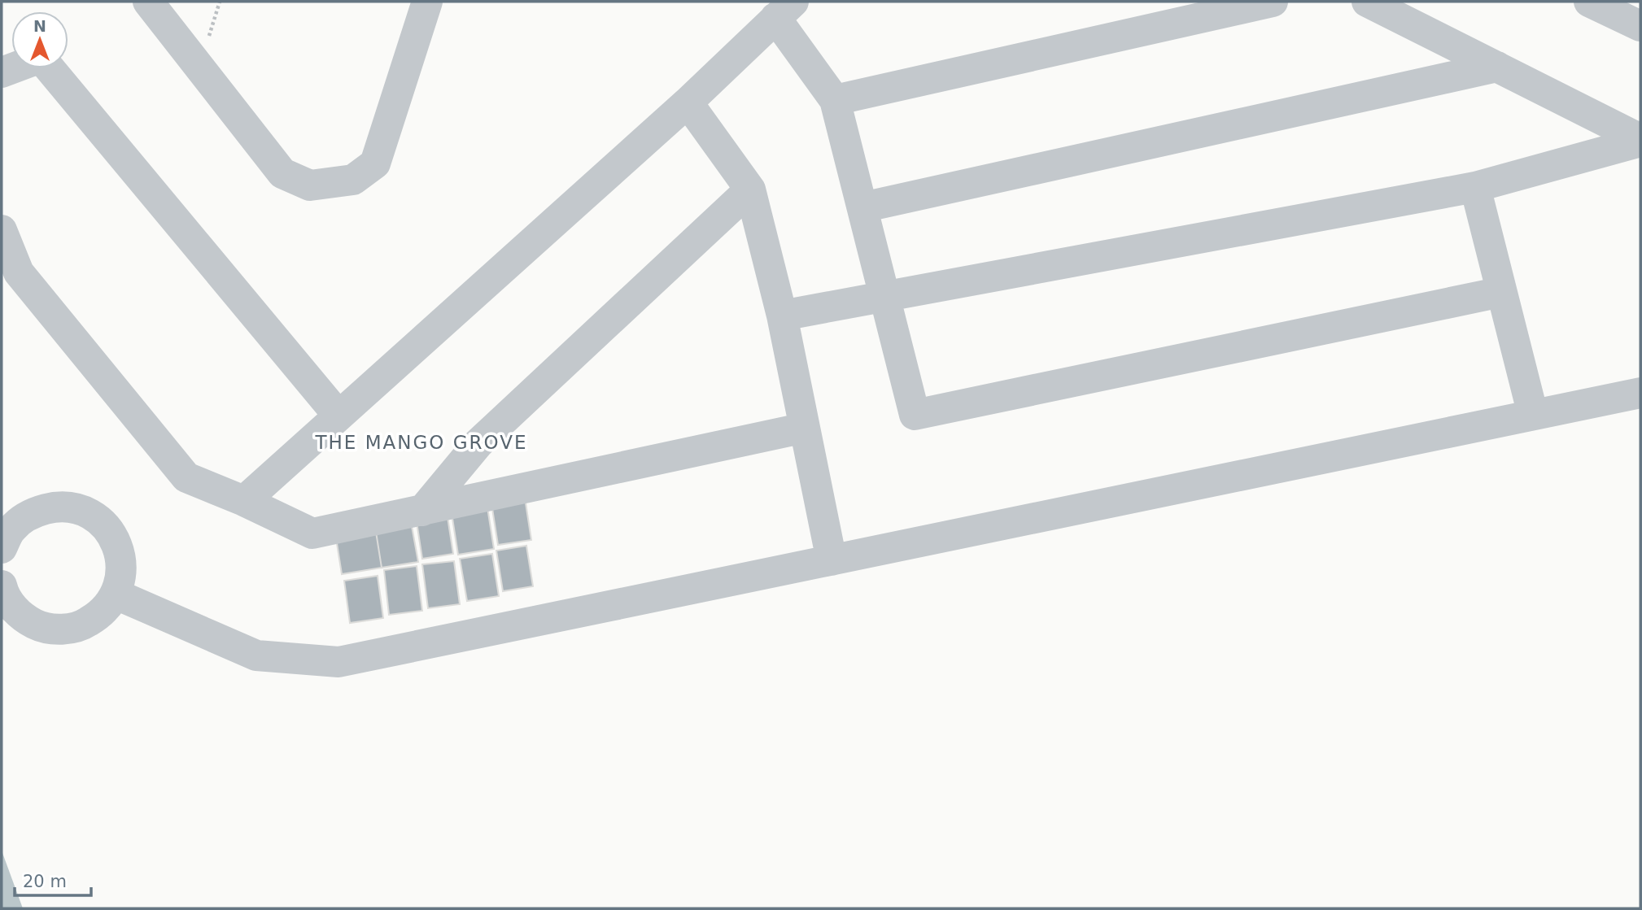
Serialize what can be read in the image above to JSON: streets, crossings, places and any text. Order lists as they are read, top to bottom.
{
  "districts": ["THE MANGO GROVE"],
  "scale_bar": "20 m",
  "north": "top"
}
